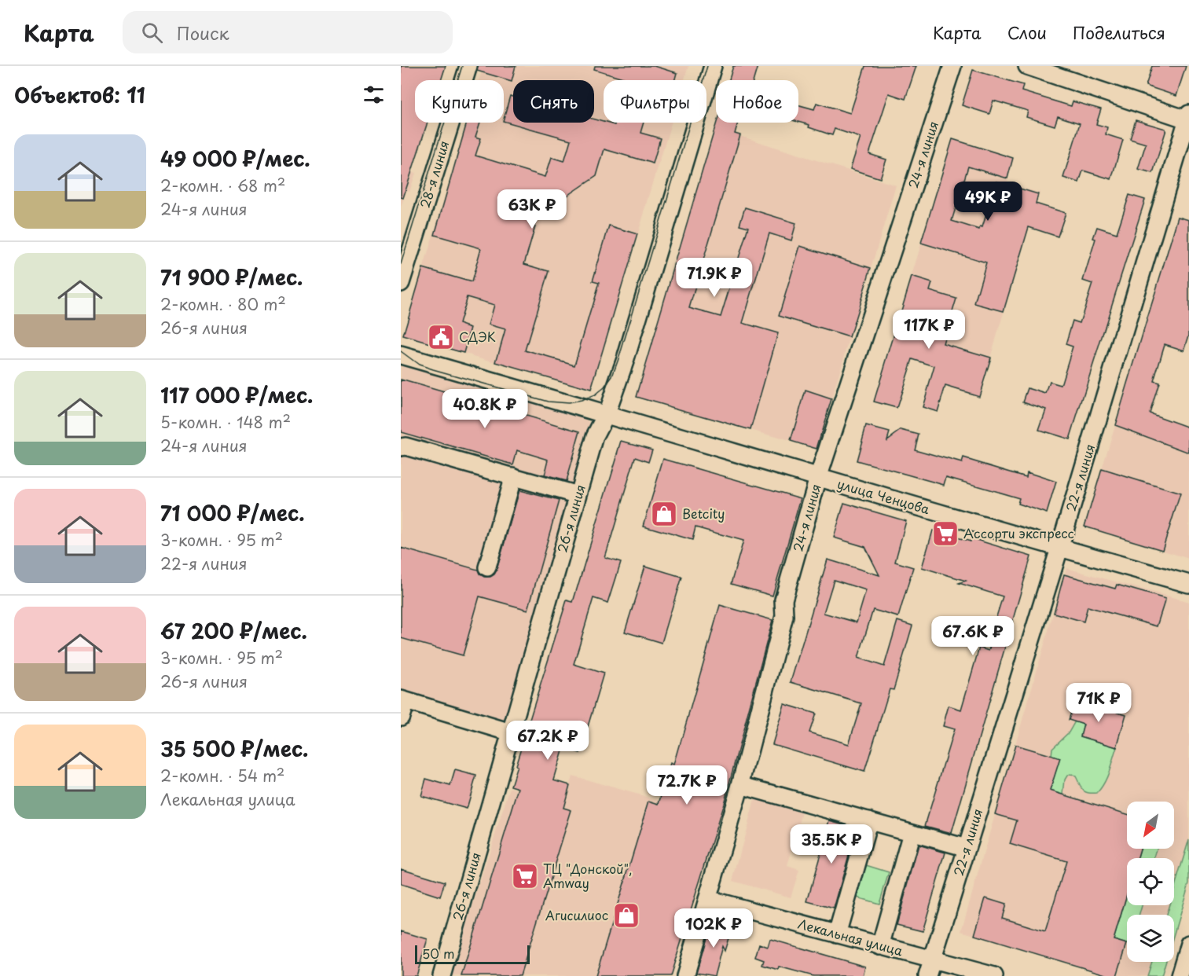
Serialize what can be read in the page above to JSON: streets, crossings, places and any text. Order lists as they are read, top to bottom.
{
  "streets": {
    "street": [
      "24-я линия",
      "28-я линия",
      "22-я линия",
      "улица Ченцова",
      "26-я линия",
      "Лекальная улица"
    ]
  },
  "crossings": [
    ["24-я линия", "улица Ченцова"],
    ["24-я линия", "Лекальная улица"],
    ["22-я линия", "улица Ченцова"],
    ["22-я линия", "Лекальная улица"],
    ["улица Ченцова", "26-я линия"]
  ],
  "places": {
    "public building": ["СДЭК"],
    "shop": ["Betcity", "Агисилиос"],
    "supermarket": ["Ассорти экспресс", "ТЦ \"Донской\", Amway"]
  },
  "scale_bar": "50 m",
  "north": "bottom left",
  "page": {
    "header": "Карта",
    "search": "Поиск",
    "nav": ["Карта", "Слои", "Поделиться"],
    "heading": "Объектов: 11",
    "chip": [
      "Купить",
      "Снять",
      "Фильтры",
      "Новое"
    ],
    "list": [
      {
        "name": "49 000 ₽/мес.",
        "note": "2-комн. · 68 m² · 24-я линия"
      },
      {
        "name": "71 900 ₽/мес.",
        "note": "2-комн. · 80 m² · 26-я линия"
      },
      {
        "name": "117 000 ₽/мес.",
        "note": "5-комн. · 148 m² · 24-я линия"
      },
      {
        "name": "71 000 ₽/мес.",
        "note": "3-комн. · 95 m² · 22-я линия"
      },
      {
        "name": "67 200 ₽/мес.",
        "note": "3-комн. · 95 m² · 26-я линия"
      },
      {
        "name": "35 500 ₽/мес.",
        "note": "2-комн. · 54 m² · Лекальная улица"
      }
    ],
    "price": [
      "49K ₽",
      "63K ₽",
      "71.9K ₽",
      "117K ₽",
      "40.8K ₽",
      "67.6K ₽",
      "71K ₽",
      "67.2K ₽",
      "72.7K ₽",
      "35.5K ₽",
      "102K ₽"
    ],
    "scale": "50 m"
  }
}
